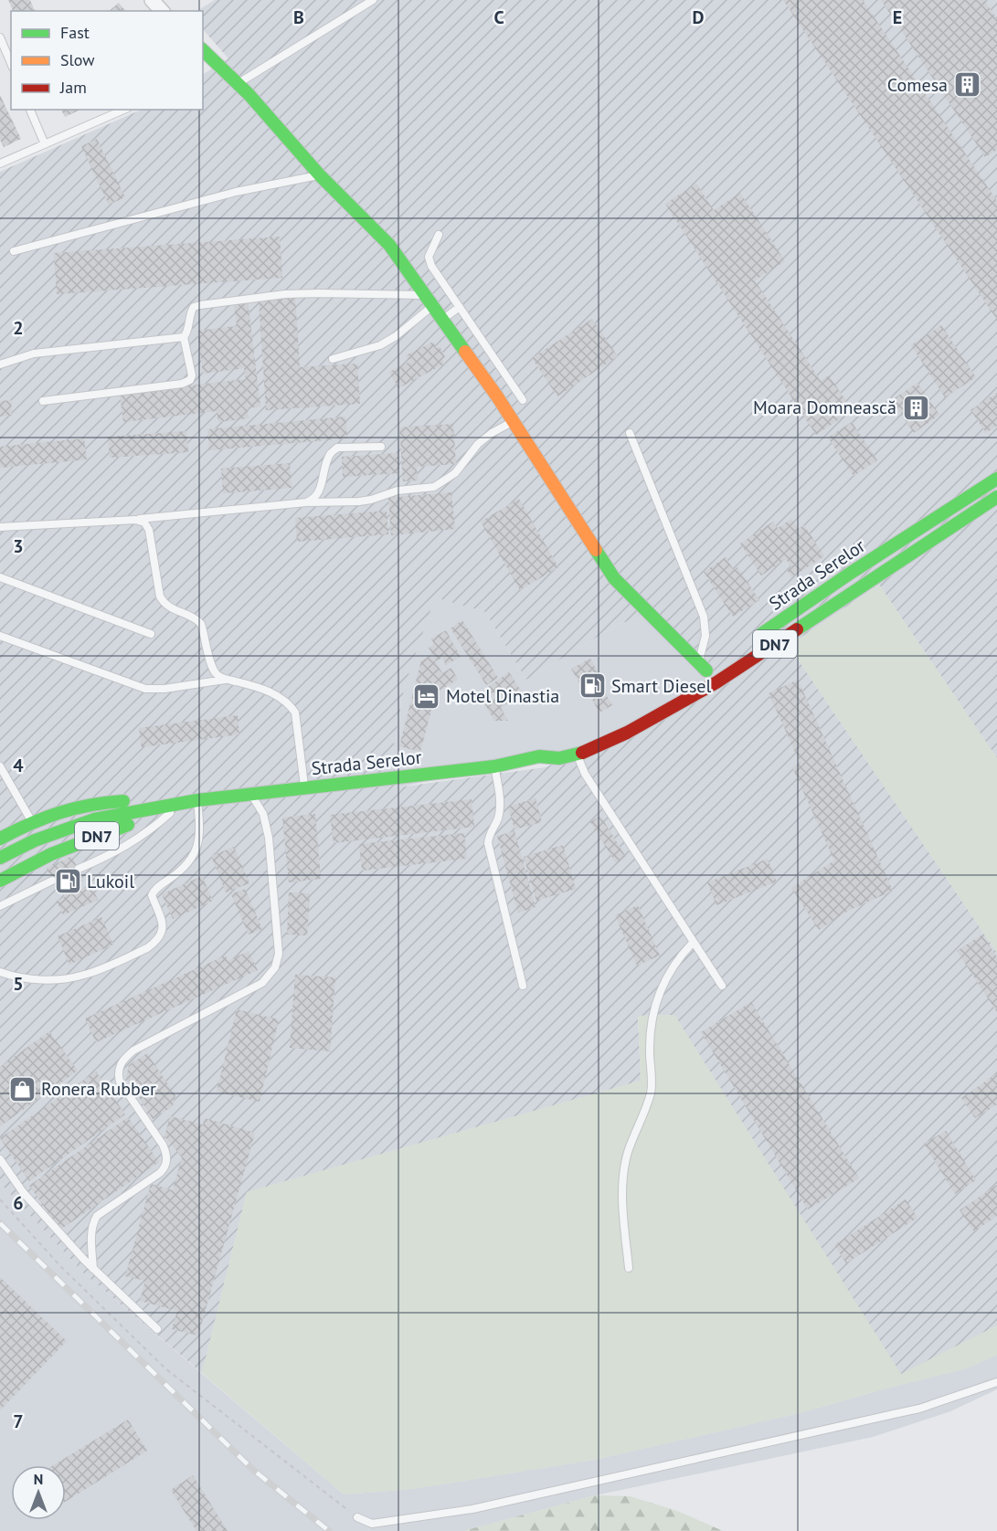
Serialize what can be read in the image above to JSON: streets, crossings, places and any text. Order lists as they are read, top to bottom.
{
  "streets": {
    "main road": ["Strada Serelor", "DN7"]
  },
  "crossings": [
    ["Strada Serelor", "DN7"]
  ],
  "places": {
    "building": ["Comesa", "Moara Domnească"],
    "fuel station": ["Smart Diesel", "Lukoil"],
    "hotel": ["Motel Dinastia"],
    "shop": ["Ronera Rubber"]
  },
  "legend": ["Fast", "Slow", "Jam"],
  "north": "top",
  "grid": {
    "columns": [
      "B",
      "C",
      "D",
      "E"
    ],
    "rows": [
      "2",
      "3",
      "4",
      "5",
      "6",
      "7"
    ]
  }
}
